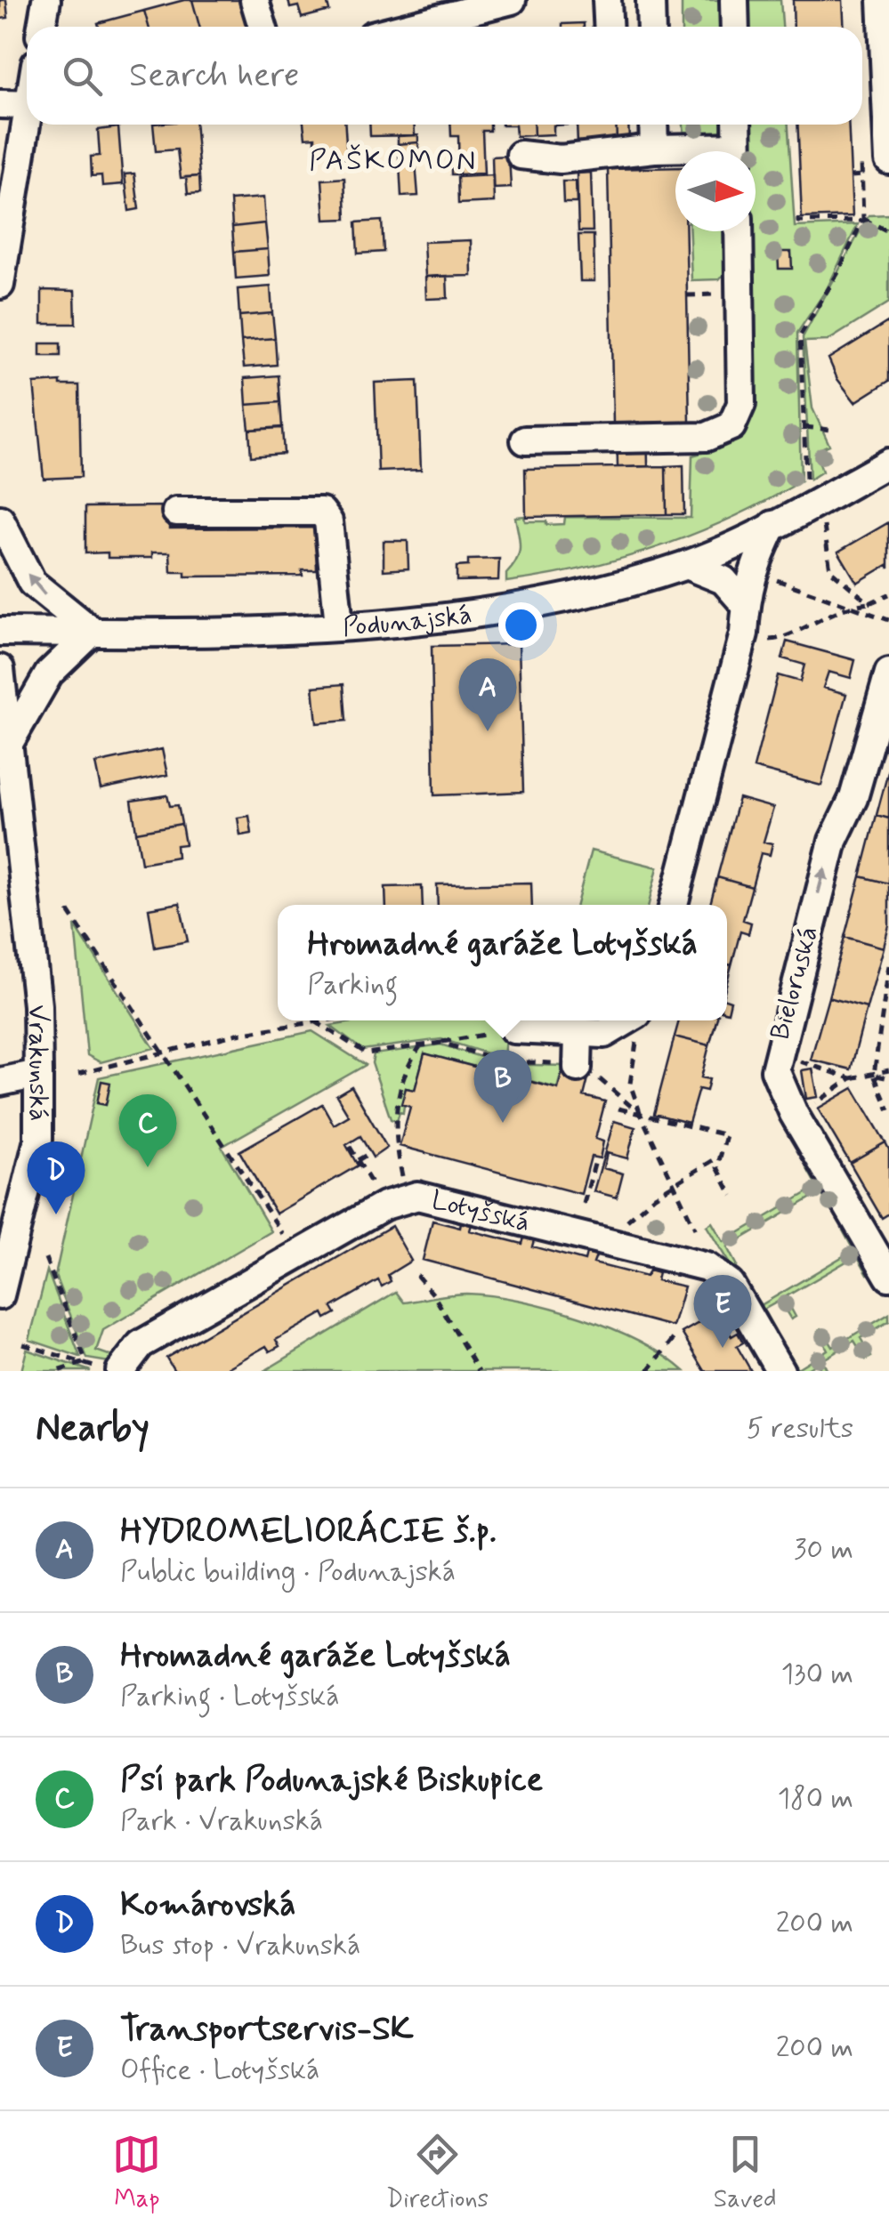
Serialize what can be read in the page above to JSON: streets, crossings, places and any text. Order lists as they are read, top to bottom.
{
  "streets": {
    "street": [
      "Podunajská",
      "Bieloruská",
      "Vrakunská",
      "Lotyšská"
    ]
  },
  "districts": ["PAŠKOMON"],
  "north": "right",
  "page": {
    "search": "Search here",
    "pins": [
      "A",
      "B",
      "C",
      "D",
      "E"
    ],
    "popup": ["Hromadné garáže Lotyšská", "Parking"],
    "heading": ["Nearby", "5 results"],
    "list": [
      {
        "mark": "A",
        "name": "HYDROMELIORÁCIE š.p.",
        "note": "Public building · Podunajská",
        "value": "30 m"
      },
      {
        "mark": "B",
        "name": "Hromadné garáže Lotyšská",
        "note": "Parking · Lotyšská",
        "value": "130 m"
      },
      {
        "mark": "C",
        "name": "Psí park Podunajské Biskupice",
        "note": "Park · Vrakunská",
        "value": "180 m"
      },
      {
        "mark": "D",
        "name": "Komárovská",
        "note": "Bus stop · Vrakunská",
        "value": "200 m"
      },
      {
        "mark": "E",
        "name": "Transportservis-SK",
        "note": "Office · Lotyšská",
        "value": "200 m"
      }
    ],
    "nav": ["Map", "Directions", "Saved"]
  }
}
